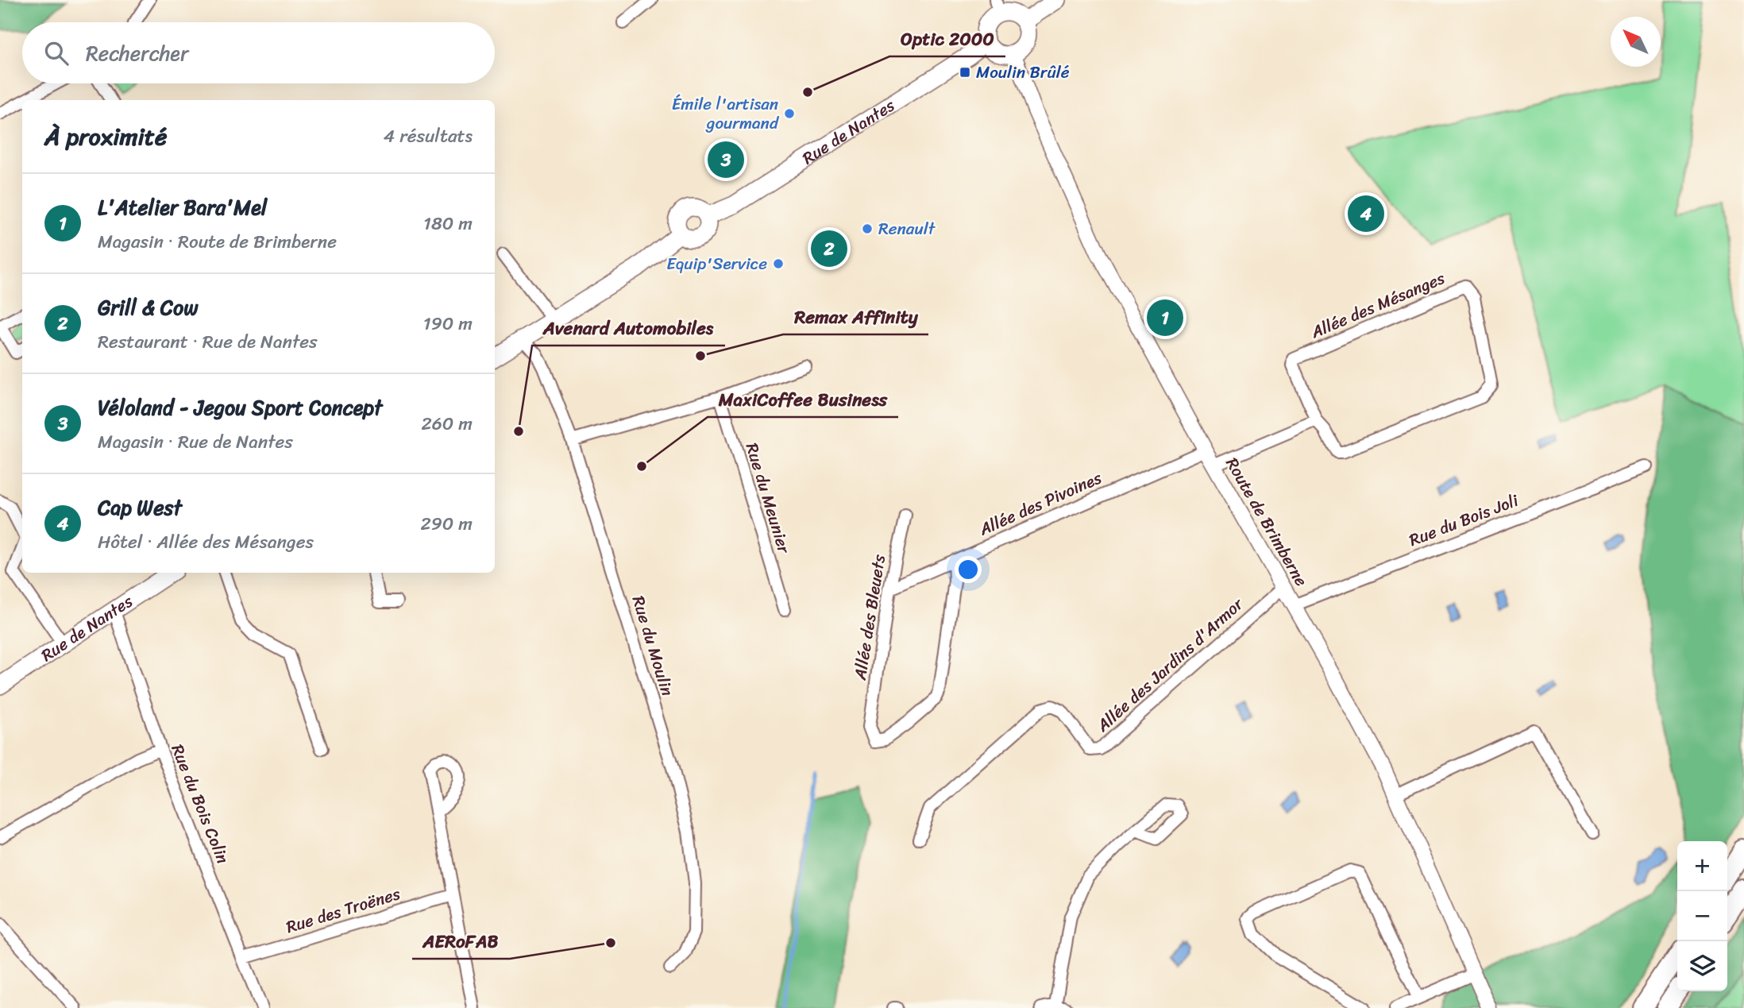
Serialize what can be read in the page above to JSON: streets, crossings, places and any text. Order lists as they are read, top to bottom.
{
  "streets": {
    "main road": ["Rue de Nantes"],
    "street": [
      "Allée des Mésanges",
      "Rue du Meunier",
      "Allée des Pivoines",
      "Rue du Bois Joli",
      "Route de Brimberne",
      "Allée des Bleuets",
      "Rue du Moulin",
      "Allée des Jardins d'Armor",
      "Rue du Bois Colin",
      "Rue des Troënes"
    ]
  },
  "crossings": [
    ["Rue de Nantes", "Route de Brimberne"],
    ["Rue de Nantes", "Rue du Bois Colin"],
    ["Allée des Pivoines", "Route de Brimberne"],
    ["Allée des Pivoines", "Allée des Bleuets"],
    ["Rue du Bois Joli", "Route de Brimberne"],
    ["Route de Brimberne", "Allée des Jardins d'Armor"],
    ["Rue du Bois Colin", "Rue des Troënes"]
  ],
  "places": {
    "transit": ["Moulin Brûlé"],
    "other": [
      "Optic 2000",
      "Émile l'artisan gourmand",
      "Renault",
      "Equip'Service",
      "Remax Affinity",
      "Avenard Automobiles",
      "MaxiCoffee Business",
      "AERoFAB"
    ]
  },
  "north": "top left",
  "page": {
    "search": "Rechercher",
    "heading": ["À proximité", "4 résultats"],
    "pins": [
      "3",
      "4",
      "2",
      "1"
    ],
    "list": [
      {
        "mark": "1",
        "name": "L'Atelier Bara'Mel",
        "note": "Magasin · Route de Brimberne",
        "value": "180 m"
      },
      {
        "mark": "2",
        "name": "Grill & Cow",
        "note": "Restaurant · Rue de Nantes",
        "value": "190 m"
      },
      {
        "mark": "3",
        "name": "Véloland - Jegou Sport Concept",
        "note": "Magasin · Rue de Nantes",
        "value": "260 m"
      },
      {
        "mark": "4",
        "name": "Cap West",
        "note": "Hôtel · Allée des Mésanges",
        "value": "290 m"
      }
    ],
    "map_buttons": ["+", "−"]
  }
}
